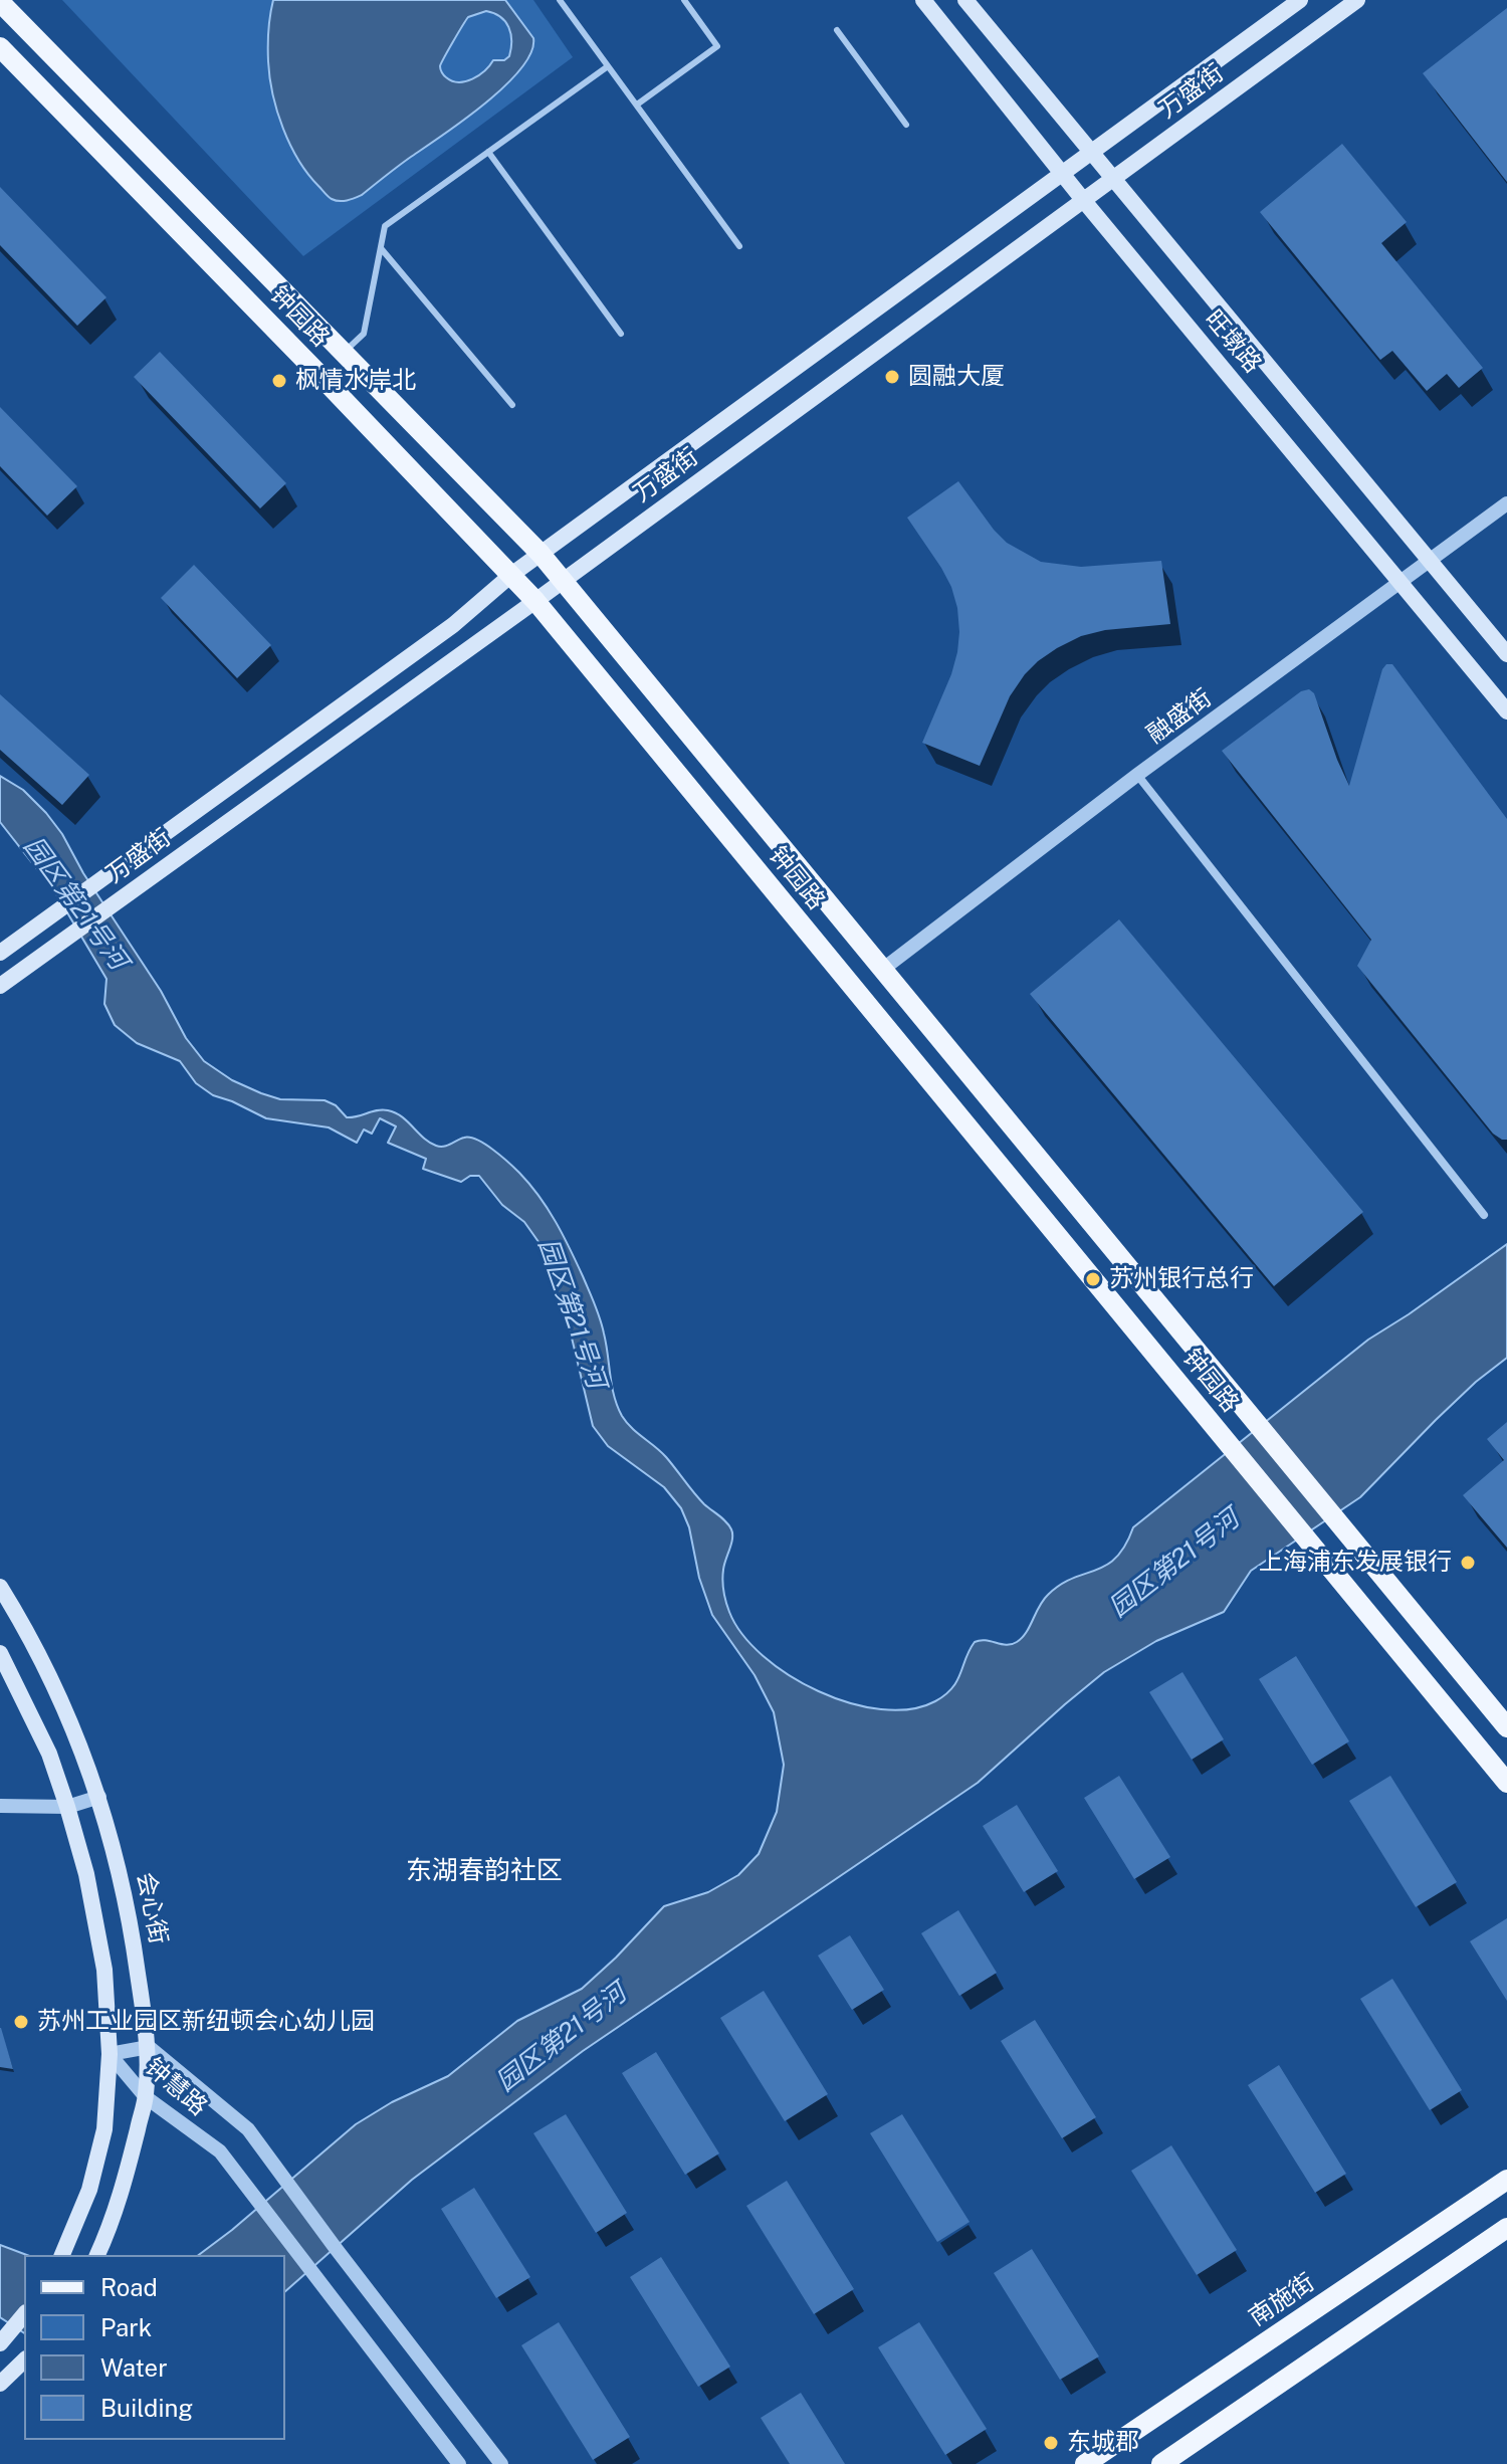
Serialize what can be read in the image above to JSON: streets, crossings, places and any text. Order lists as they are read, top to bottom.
{
  "streets": {
    "main road": [
      "万盛街",
      "钟园路",
      "旺墩路",
      "会心街",
      "南施街"
    ],
    "street": ["融盛街", "钟慧路"]
  },
  "crossings": [
    ["万盛街", "钟园路"],
    ["万盛街", "旺墩路"],
    ["钟园路", "融盛街"],
    ["旺墩路", "融盛街"],
    ["会心街", "钟慧路"]
  ],
  "districts": ["东湖春韵社区"],
  "water": ["园区第21号河"],
  "places": [
    "圆融大厦",
    "枫情水岸北",
    "苏州银行总行",
    "上海浦东发展银行",
    "苏州工业园区新纽顿会心幼儿园",
    "东城郡"
  ],
  "legend": [
    "Road",
    "Park",
    "Water",
    "Building"
  ]
}
